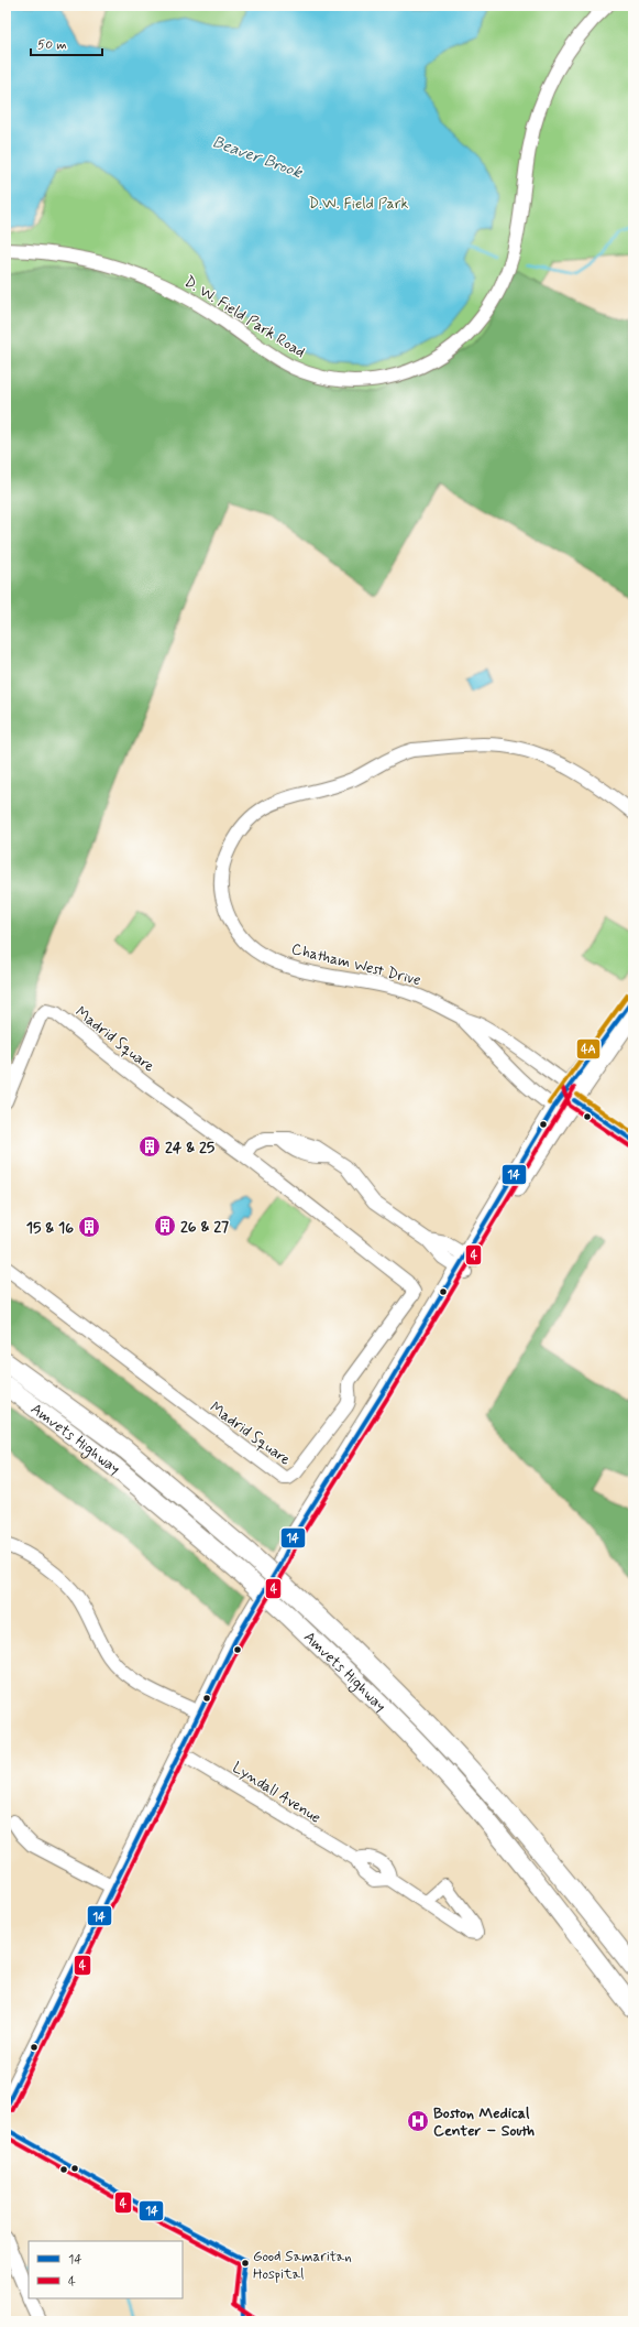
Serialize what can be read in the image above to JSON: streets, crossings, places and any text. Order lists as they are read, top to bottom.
{
  "streets": {
    "highway": ["Amvets Highway"],
    "street": [
      "D. W. Field Park Road",
      "Chatham West Drive",
      "Madrid Square",
      "Lyndall Avenue"
    ]
  },
  "water": ["Beaver Brook"],
  "parks": ["D.W. Field Park"],
  "places": {
    "building": ["24 & 25", "26 & 27", "15 & 16"],
    "hospital": ["Boston Medical Center – South"],
    "other": ["Good Samaritan Hospital"]
  },
  "lines": ["transit line 4A", "transit line 14", "transit line 4"],
  "legend": ["14", "4"],
  "scale_bar": "50 m"
}
